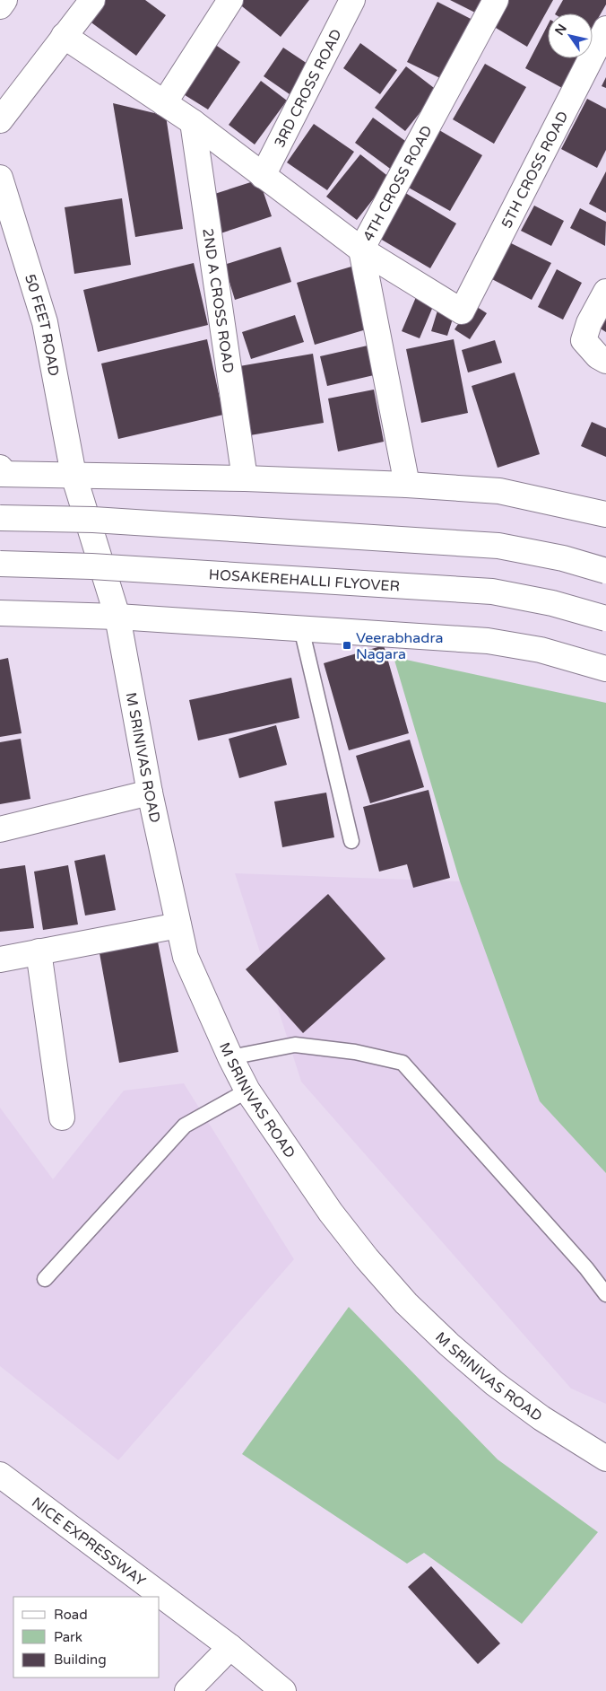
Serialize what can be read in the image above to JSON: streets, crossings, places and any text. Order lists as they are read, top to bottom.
{
  "streets": {
    "main road": [
      "3RD CROSS ROAD",
      "5TH CROSS ROAD",
      "4TH CROSS ROAD",
      "2ND A CROSS ROAD",
      "50 FEET ROAD",
      "HOSAKEREHALLI FLYOVER",
      "M SRINIVAS ROAD",
      "NICE EXPRESSWAY"
    ]
  },
  "crossings": [
    ["5TH CROSS ROAD", "4TH CROSS ROAD"],
    ["50 FEET ROAD", "M SRINIVAS ROAD"]
  ],
  "places": {
    "transit": ["Veerabhadra Nagara"]
  },
  "legend": ["Road", "Park", "Building"],
  "north": "top left"
}
